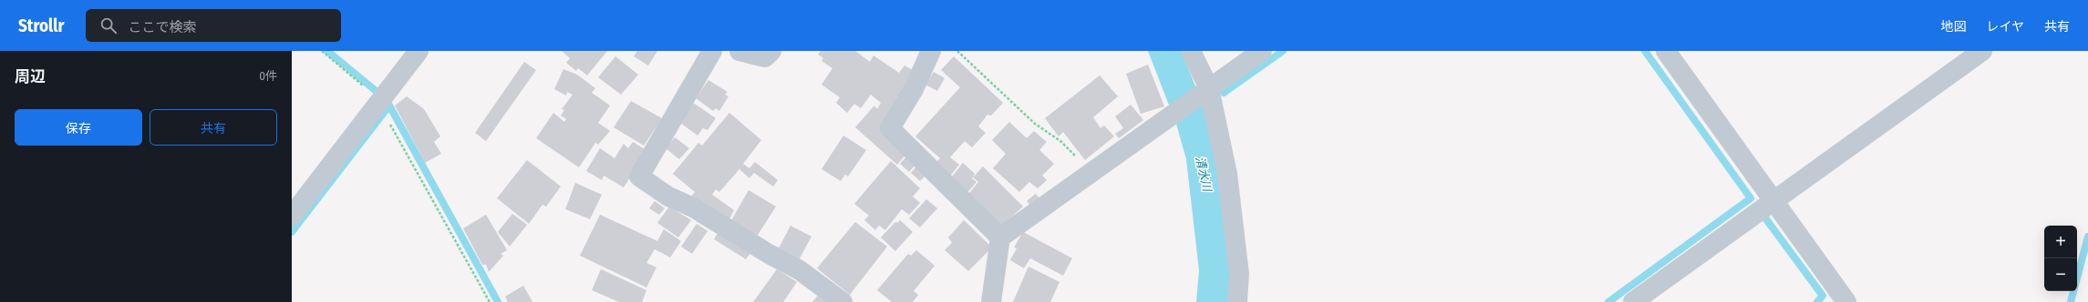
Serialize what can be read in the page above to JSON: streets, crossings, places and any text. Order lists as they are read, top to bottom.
{
  "water": ["清水川"],
  "page": {
    "header": "Strollr",
    "search": "ここで検索",
    "nav": ["地図", "レイヤ", "共有"],
    "heading": ["周辺", "0件"],
    "buttons": ["保存", "共有"],
    "map_buttons": ["+", "−"]
  }
}
